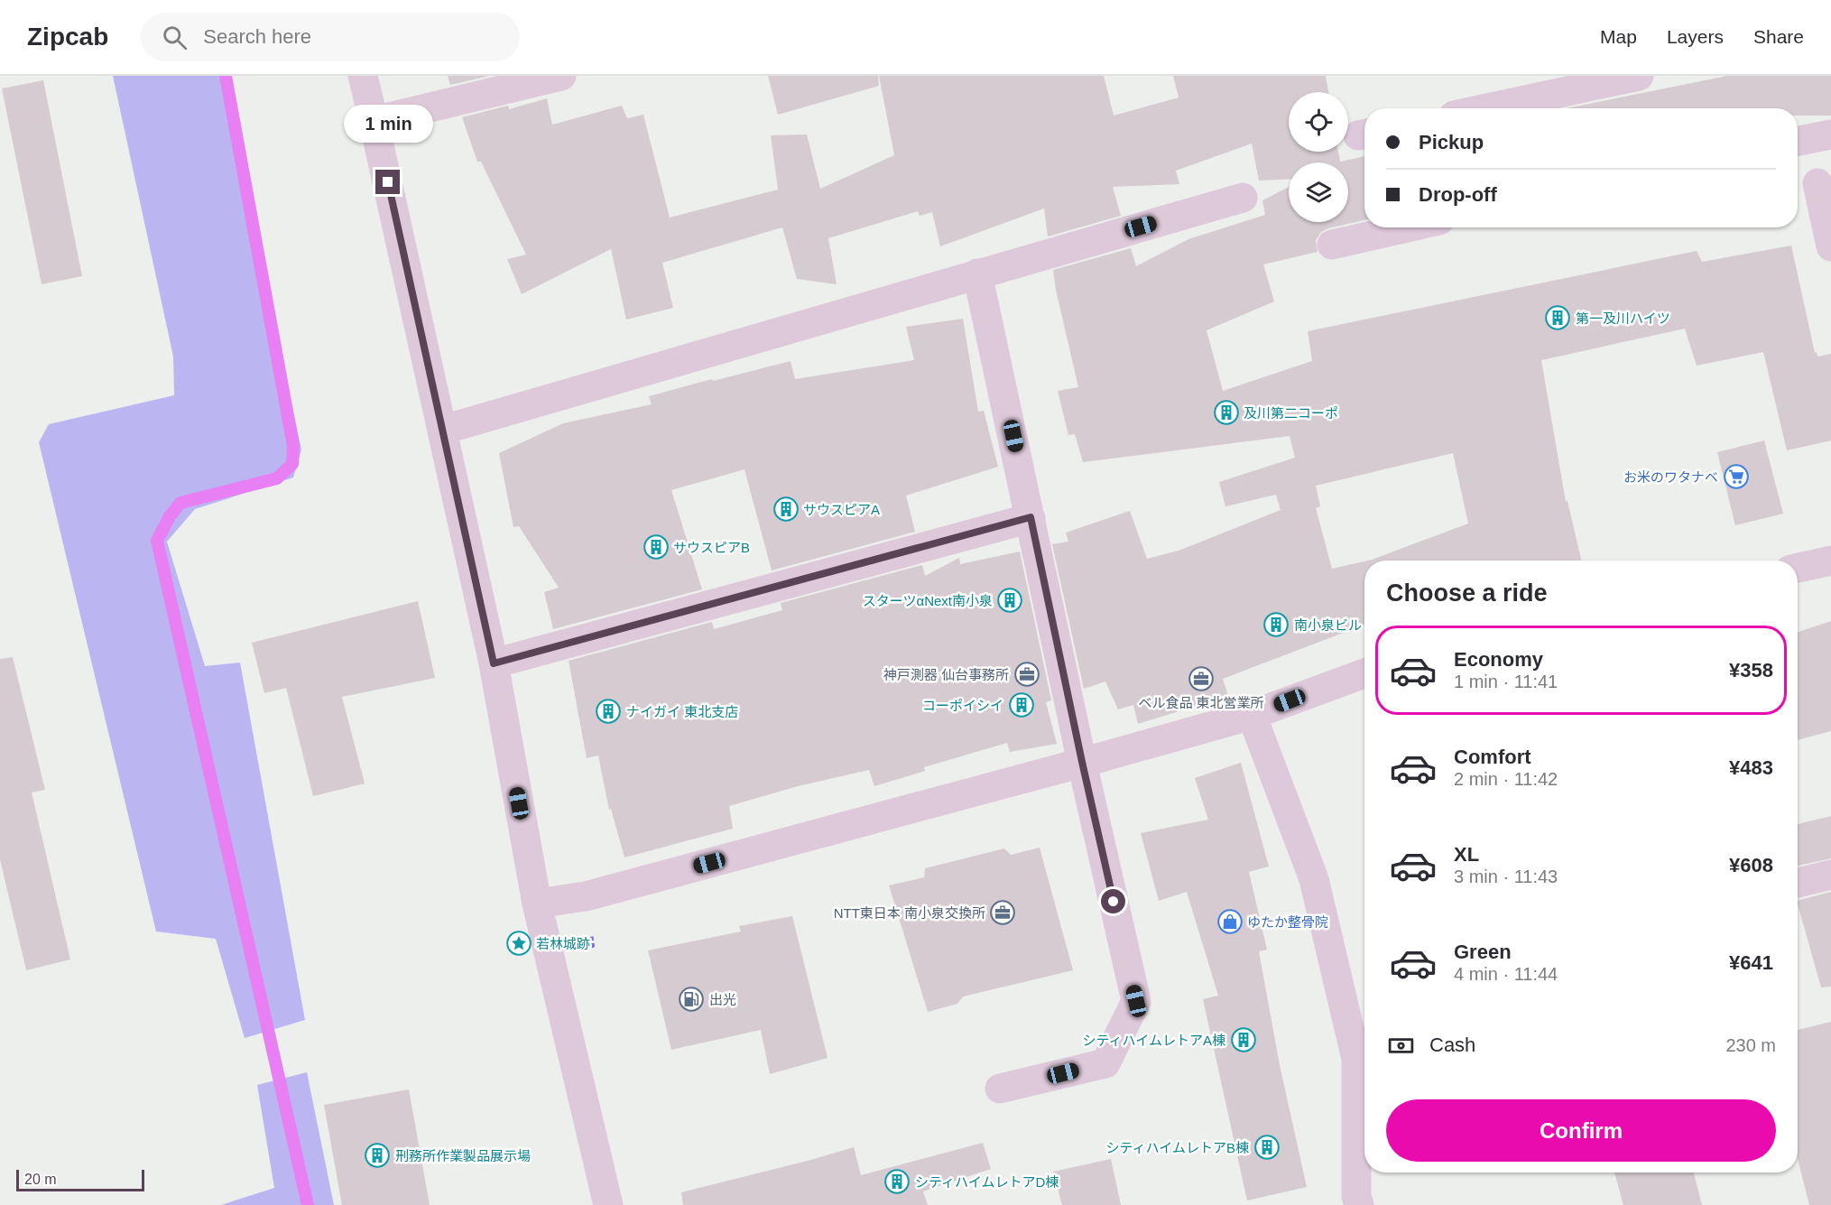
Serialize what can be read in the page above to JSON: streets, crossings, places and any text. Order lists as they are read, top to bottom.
{
  "places": {
    "building": [
      "第一及川ハイツ",
      "及川第二コーポ",
      "サウスピアA",
      "サウスピアB",
      "スターツαNext南小泉",
      "南小泉ビル",
      "コーポイシイ",
      "ナイガイ 東北支店",
      "シティハイムレトアA棟",
      "シティハイムレトアB棟",
      "刑務所作業製品展示場",
      "シティハイムレトアD棟"
    ],
    "supermarket": ["お米のワタナベ"],
    "office": ["神戸測器 仙台事務所", "ベル食品 東北営業所", "NTT東日本 南小泉交換所"],
    "shop": ["ゆたか整骨院"],
    "place": ["若林城跡"],
    "fuel station": ["出光"]
  },
  "scale_bar": "20 m",
  "page": {
    "header": "Zipcab",
    "search": "Search here",
    "nav": ["Map", "Layers", "Share"],
    "bubble": "1 min",
    "banner": ["Pickup", "Drop-off"],
    "heading": "Choose a ride",
    "list": [
      {
        "name": "Economy",
        "note": "1 min · 11:41",
        "value": "¥358"
      },
      {
        "name": "Comfort",
        "note": "2 min · 11:42",
        "value": "¥483"
      },
      {
        "name": "XL",
        "note": "3 min · 11:43",
        "value": "¥608"
      },
      {
        "name": "Green",
        "note": "4 min · 11:44",
        "value": "¥641"
      }
    ],
    "pay": ["Cash", "230 m"],
    "buttons": "Confirm",
    "scale": "20 m"
  }
}
